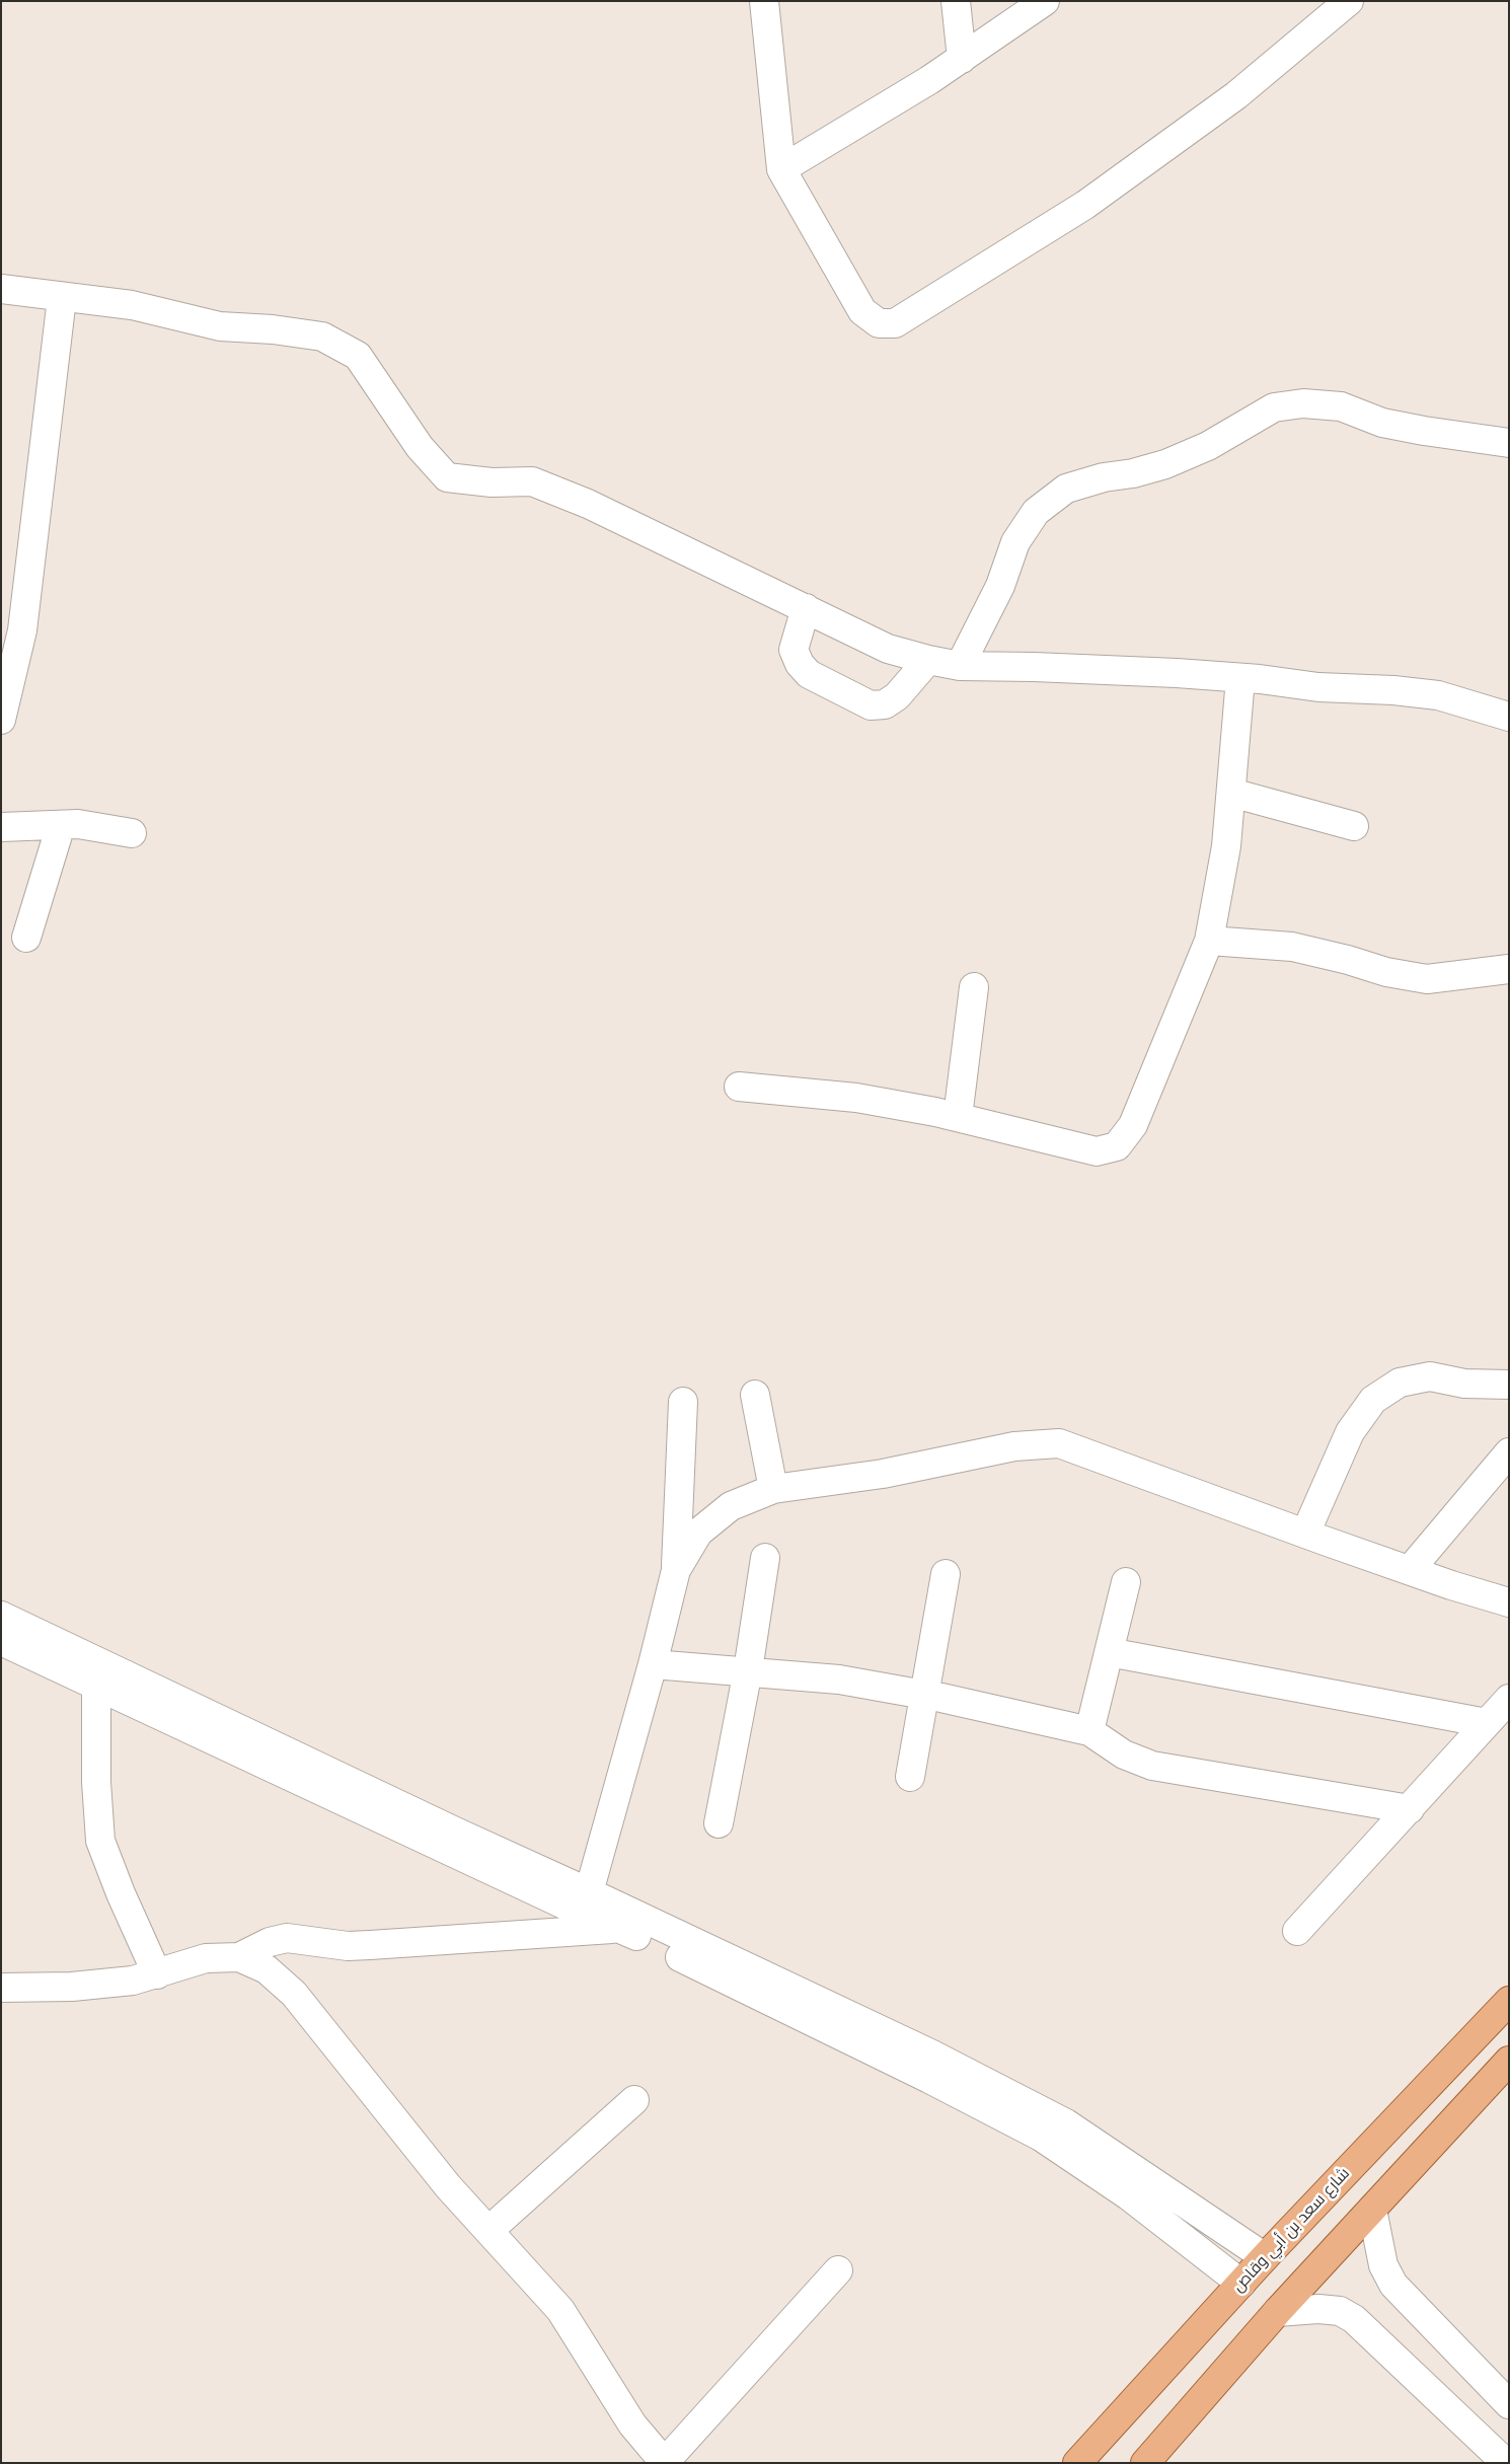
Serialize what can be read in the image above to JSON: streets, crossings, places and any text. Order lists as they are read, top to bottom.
{
  "streets": {
    "main road": ["شارع سعد بن أبي وقاص"]
  }
}
